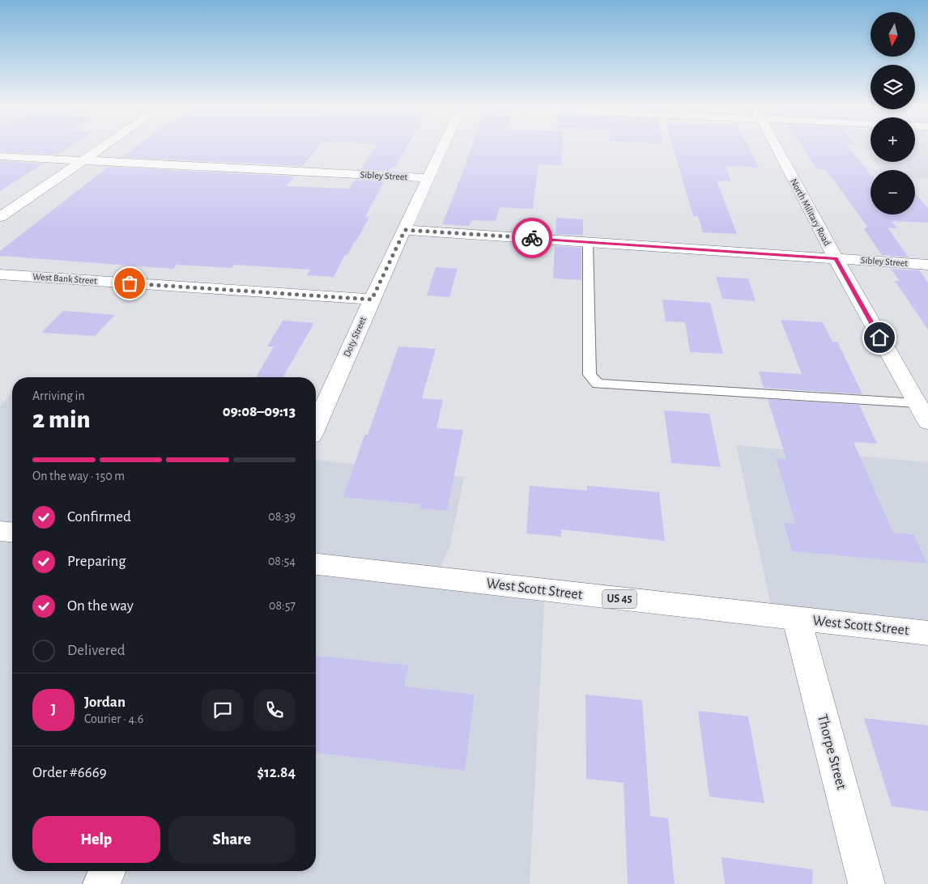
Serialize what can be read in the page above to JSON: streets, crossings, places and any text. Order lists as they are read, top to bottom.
{
  "streets": {
    "street": [
      "Sibley Street",
      "North Military Road",
      "West Bank Street",
      "Doty Street",
      "West Scott Street",
      "US 45",
      "Thorpe Street"
    ]
  },
  "crossings": [
    ["Sibley Street", "North Military Road"],
    ["Sibley Street", "Doty Street"],
    ["West Bank Street", "Doty Street"],
    ["West Scott Street", "Thorpe Street"]
  ],
  "north": "bottom",
  "page": {
    "map_buttons": ["+", "−"],
    "heading": ["2 min", "Arriving in", "09:08–09:13"],
    "panel": [
      "Jordan",
      "Courier · 4.6",
      "Order #6669",
      "$12.84"
    ],
    "bar": "On the way · 150 m",
    "list": [
      ["Confirmed", "08:39"],
      ["Preparing", "08:54"],
      ["On the way", "08:57"],
      "Delivered"
    ],
    "round": "J",
    "buttons": ["Help", "Share"]
  }
}
